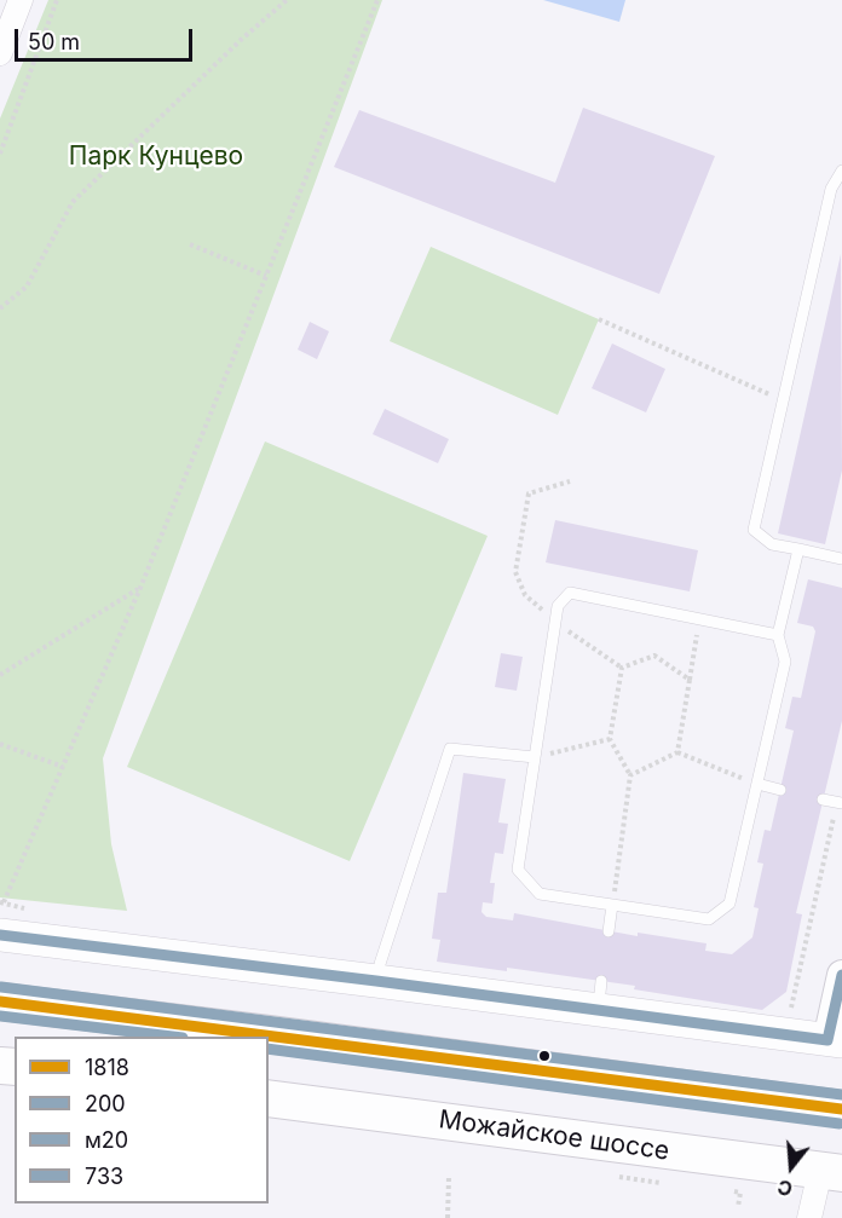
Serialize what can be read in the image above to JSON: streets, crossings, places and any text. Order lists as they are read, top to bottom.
{
  "streets": {
    "main road": ["Можайское шоссе"]
  },
  "parks": ["Парк Кунцево"],
  "lines": [
    "transit line 733",
    "transit line м20",
    "transit line 1818",
    "transit line 200"
  ],
  "legend": [
    "1818",
    "200",
    "м20",
    "733"
  ],
  "scale_bar": "50 m",
  "north": "bottom"
}
